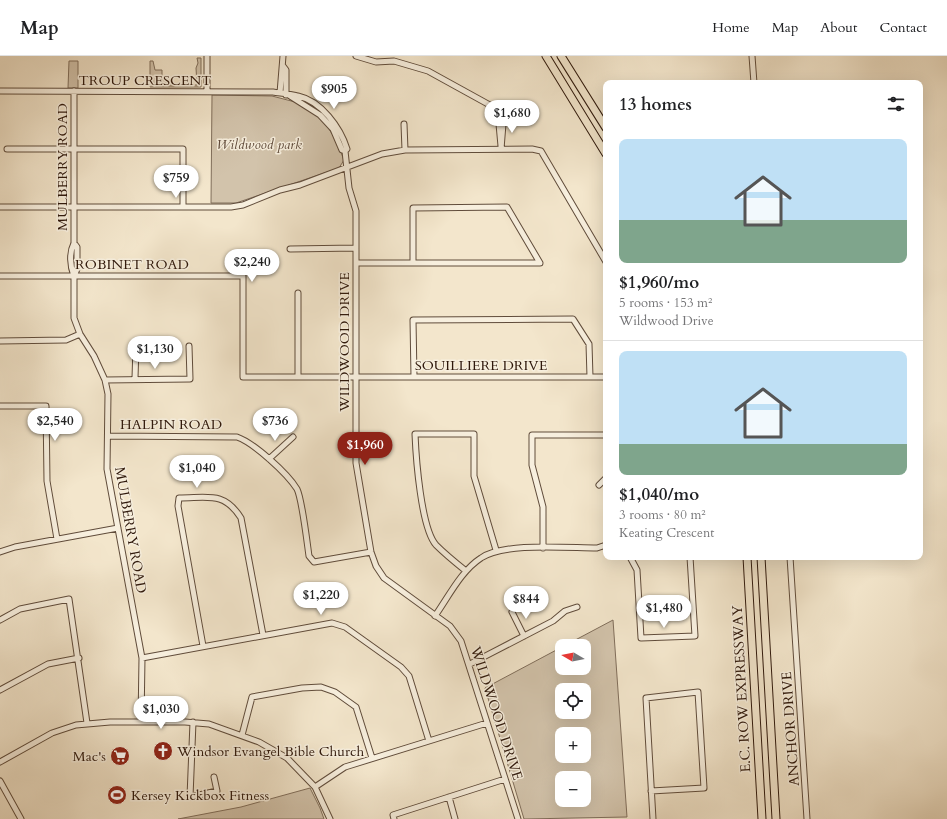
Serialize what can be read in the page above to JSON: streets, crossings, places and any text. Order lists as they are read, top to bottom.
{
  "streets": {
    "highway": ["E.C. ROW EXPRESSWAY"],
    "street": [
      "TROUP CRESCENT",
      "MULBERRY ROAD",
      "ROBINET ROAD",
      "WILDWOOD DRIVE",
      "SOUILLIERE DRIVE",
      "HALPIN ROAD",
      "ANCHOR DRIVE"
    ]
  },
  "crossings": [
    ["TROUP CRESCENT", "MULBERRY ROAD"],
    ["TROUP CRESCENT", "WILDWOOD DRIVE"],
    ["MULBERRY ROAD", "ROBINET ROAD"],
    ["MULBERRY ROAD", "HALPIN ROAD"],
    ["ROBINET ROAD", "WILDWOOD DRIVE"],
    ["ROBINET ROAD", "SOUILLIERE DRIVE"],
    ["WILDWOOD DRIVE", "SOUILLIERE DRIVE"],
    ["WILDWOOD DRIVE", "HALPIN ROAD"]
  ],
  "parks": ["Wildwood park"],
  "places": {
    "church": ["Windsor Evangel Bible Church"],
    "supermarket": ["Mac's"],
    "sports": ["Kersey Kickbox Fitness"]
  },
  "north": "left",
  "page": {
    "header": "Map",
    "nav": [
      "Home",
      "Map",
      "About",
      "Contact"
    ],
    "price": [
      "$905",
      "$1,680",
      "$759",
      "$2,240",
      "$1,130",
      "$2,540",
      "$736",
      "$1,960",
      "$1,040",
      "$1,220",
      "$844",
      "$1,480",
      "$1,030"
    ],
    "heading": "13 homes",
    "list": [
      {
        "name": "$1,960/mo",
        "note": "5 rooms · 153 m² · Wildwood Drive"
      },
      {
        "name": "$1,040/mo",
        "note": "3 rooms · 80 m² · Keating Crescent"
      }
    ],
    "map_buttons": ["+", "−"]
  }
}
